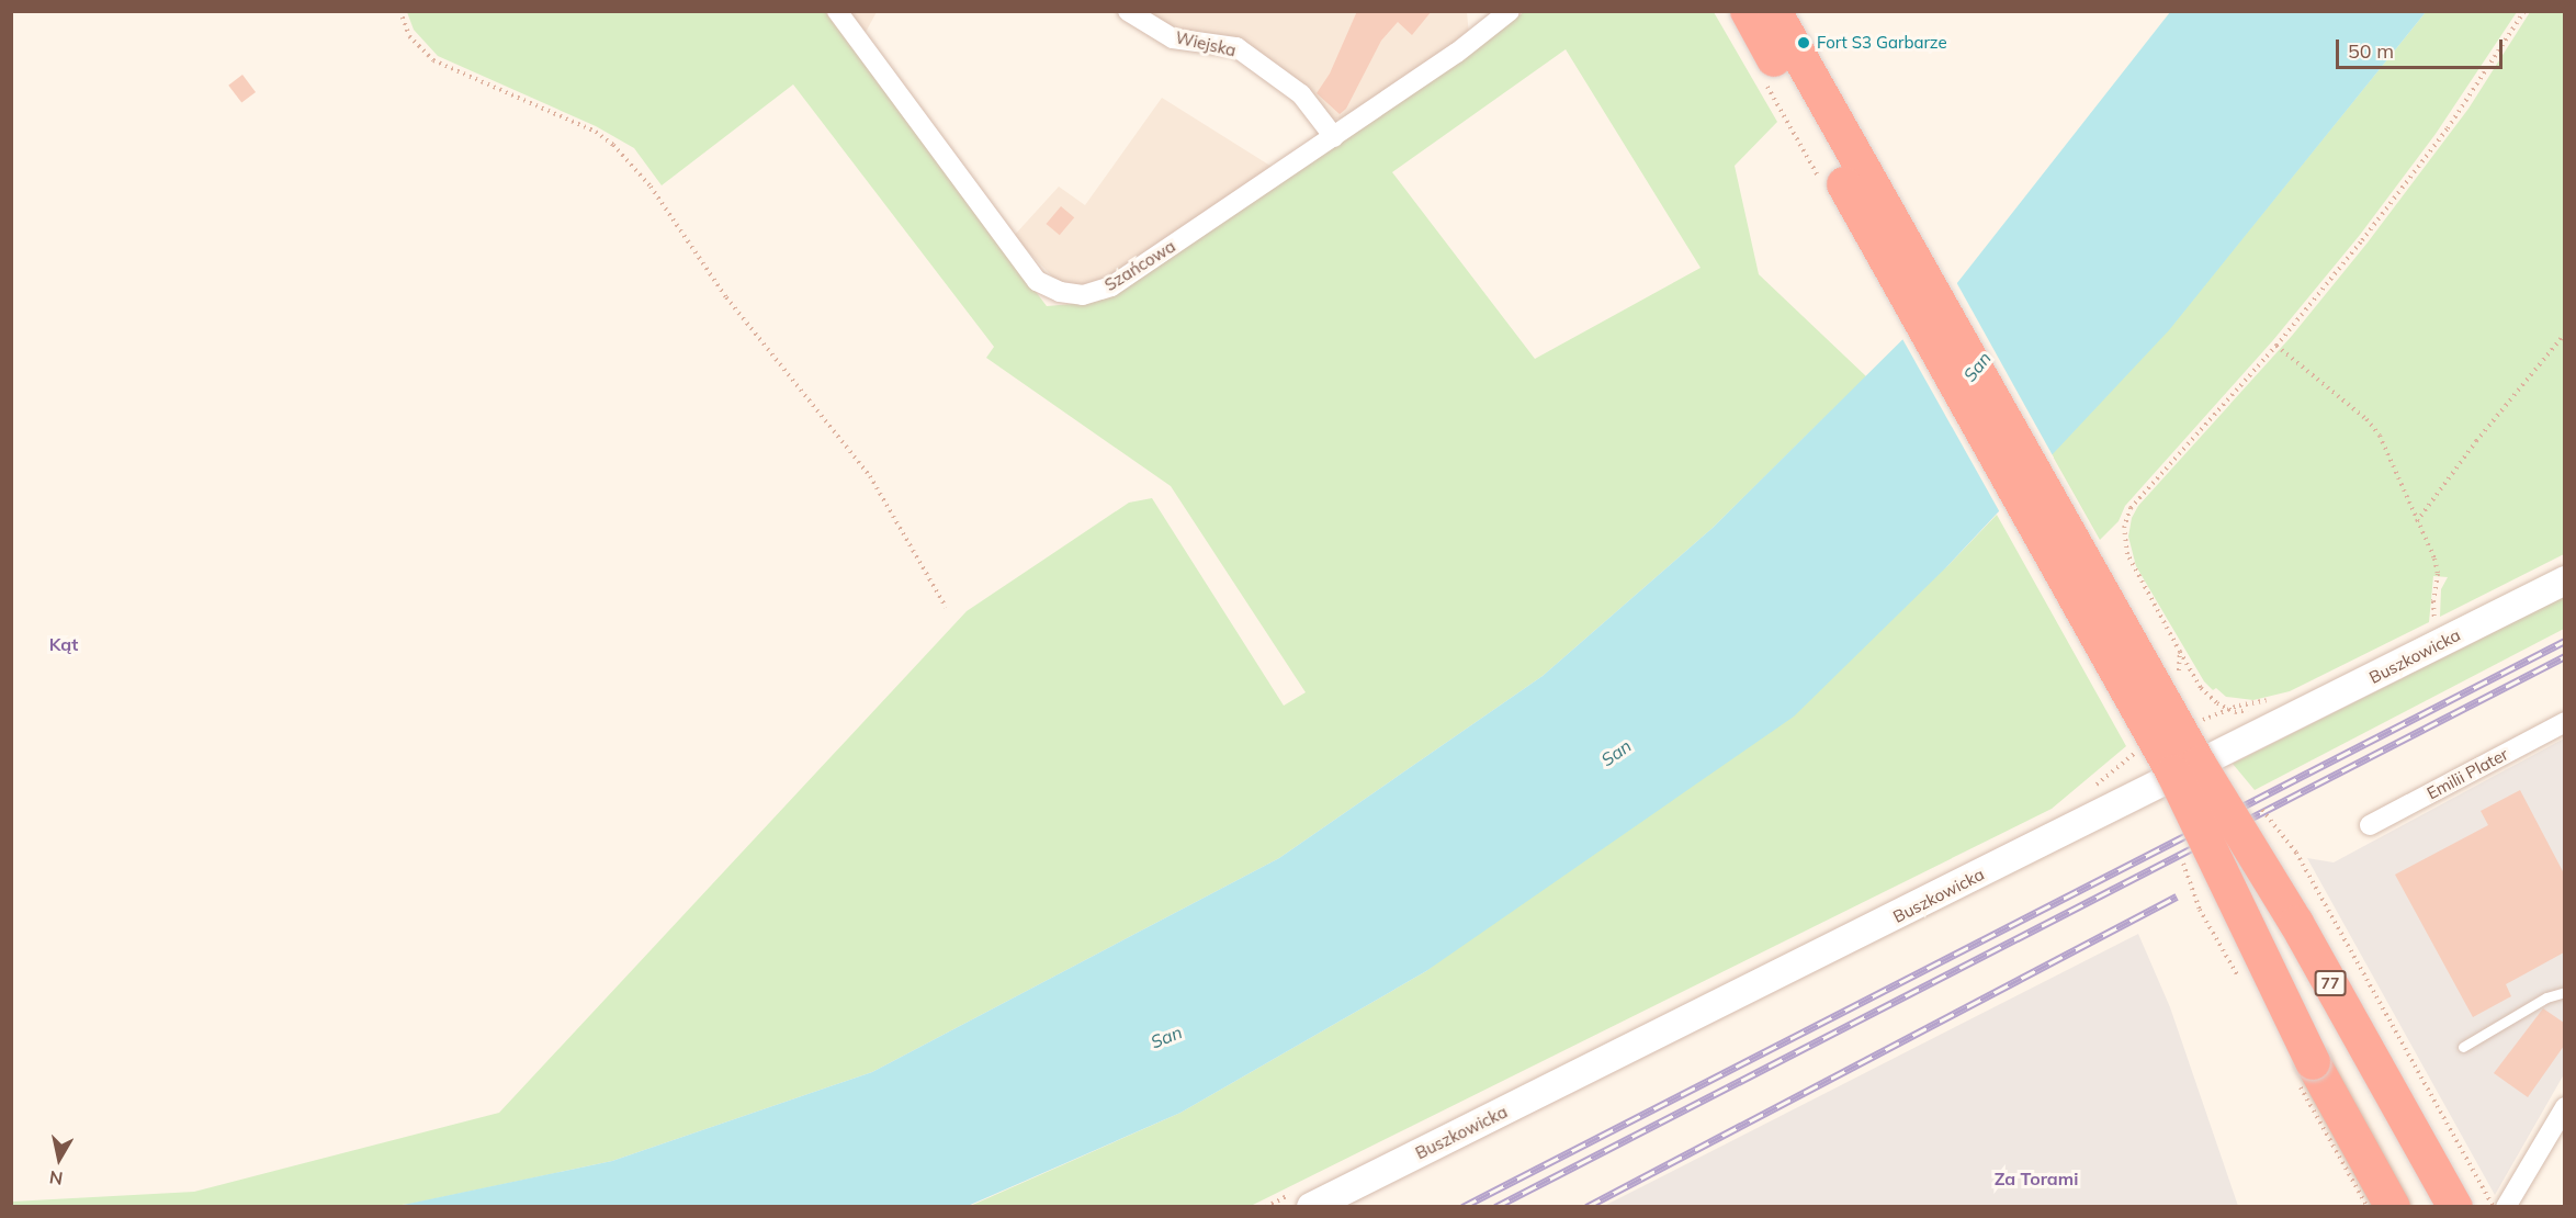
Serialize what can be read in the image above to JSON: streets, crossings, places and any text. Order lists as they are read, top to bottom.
{
  "streets": {
    "highway": ["77"],
    "street": [
      "Wiejska",
      "Szańcowa",
      "Buszkowicka",
      "Emilii Plater"
    ]
  },
  "crossings": [
    ["Wiejska", "Szańcowa"]
  ],
  "districts": ["Kąt", "Za Torami"],
  "water": ["San"],
  "places": ["Fort S3 Garbarze"],
  "scale_bar": "50 m",
  "north": "bottom"
}
